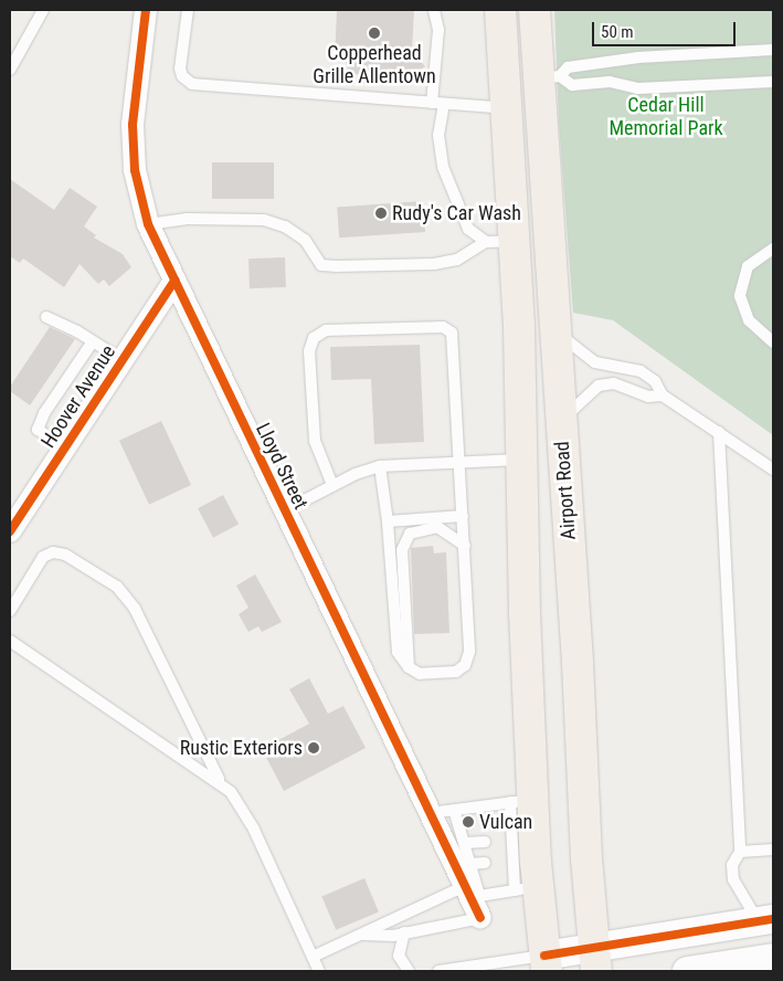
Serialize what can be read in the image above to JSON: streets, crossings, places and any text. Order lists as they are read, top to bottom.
{
  "streets": {
    "main road": ["Airport Road"],
    "street": ["Hoover Avenue", "Lloyd Street"]
  },
  "crossings": [
    ["Hoover Avenue", "Lloyd Street"]
  ],
  "parks": ["Cedar Hill Memorial Park"],
  "places": [
    "Copperhead Grille Allentown",
    "Rudy's Car Wash",
    "Rustic Exteriors",
    "Vulcan"
  ],
  "scale_bar": "50 m"
}
